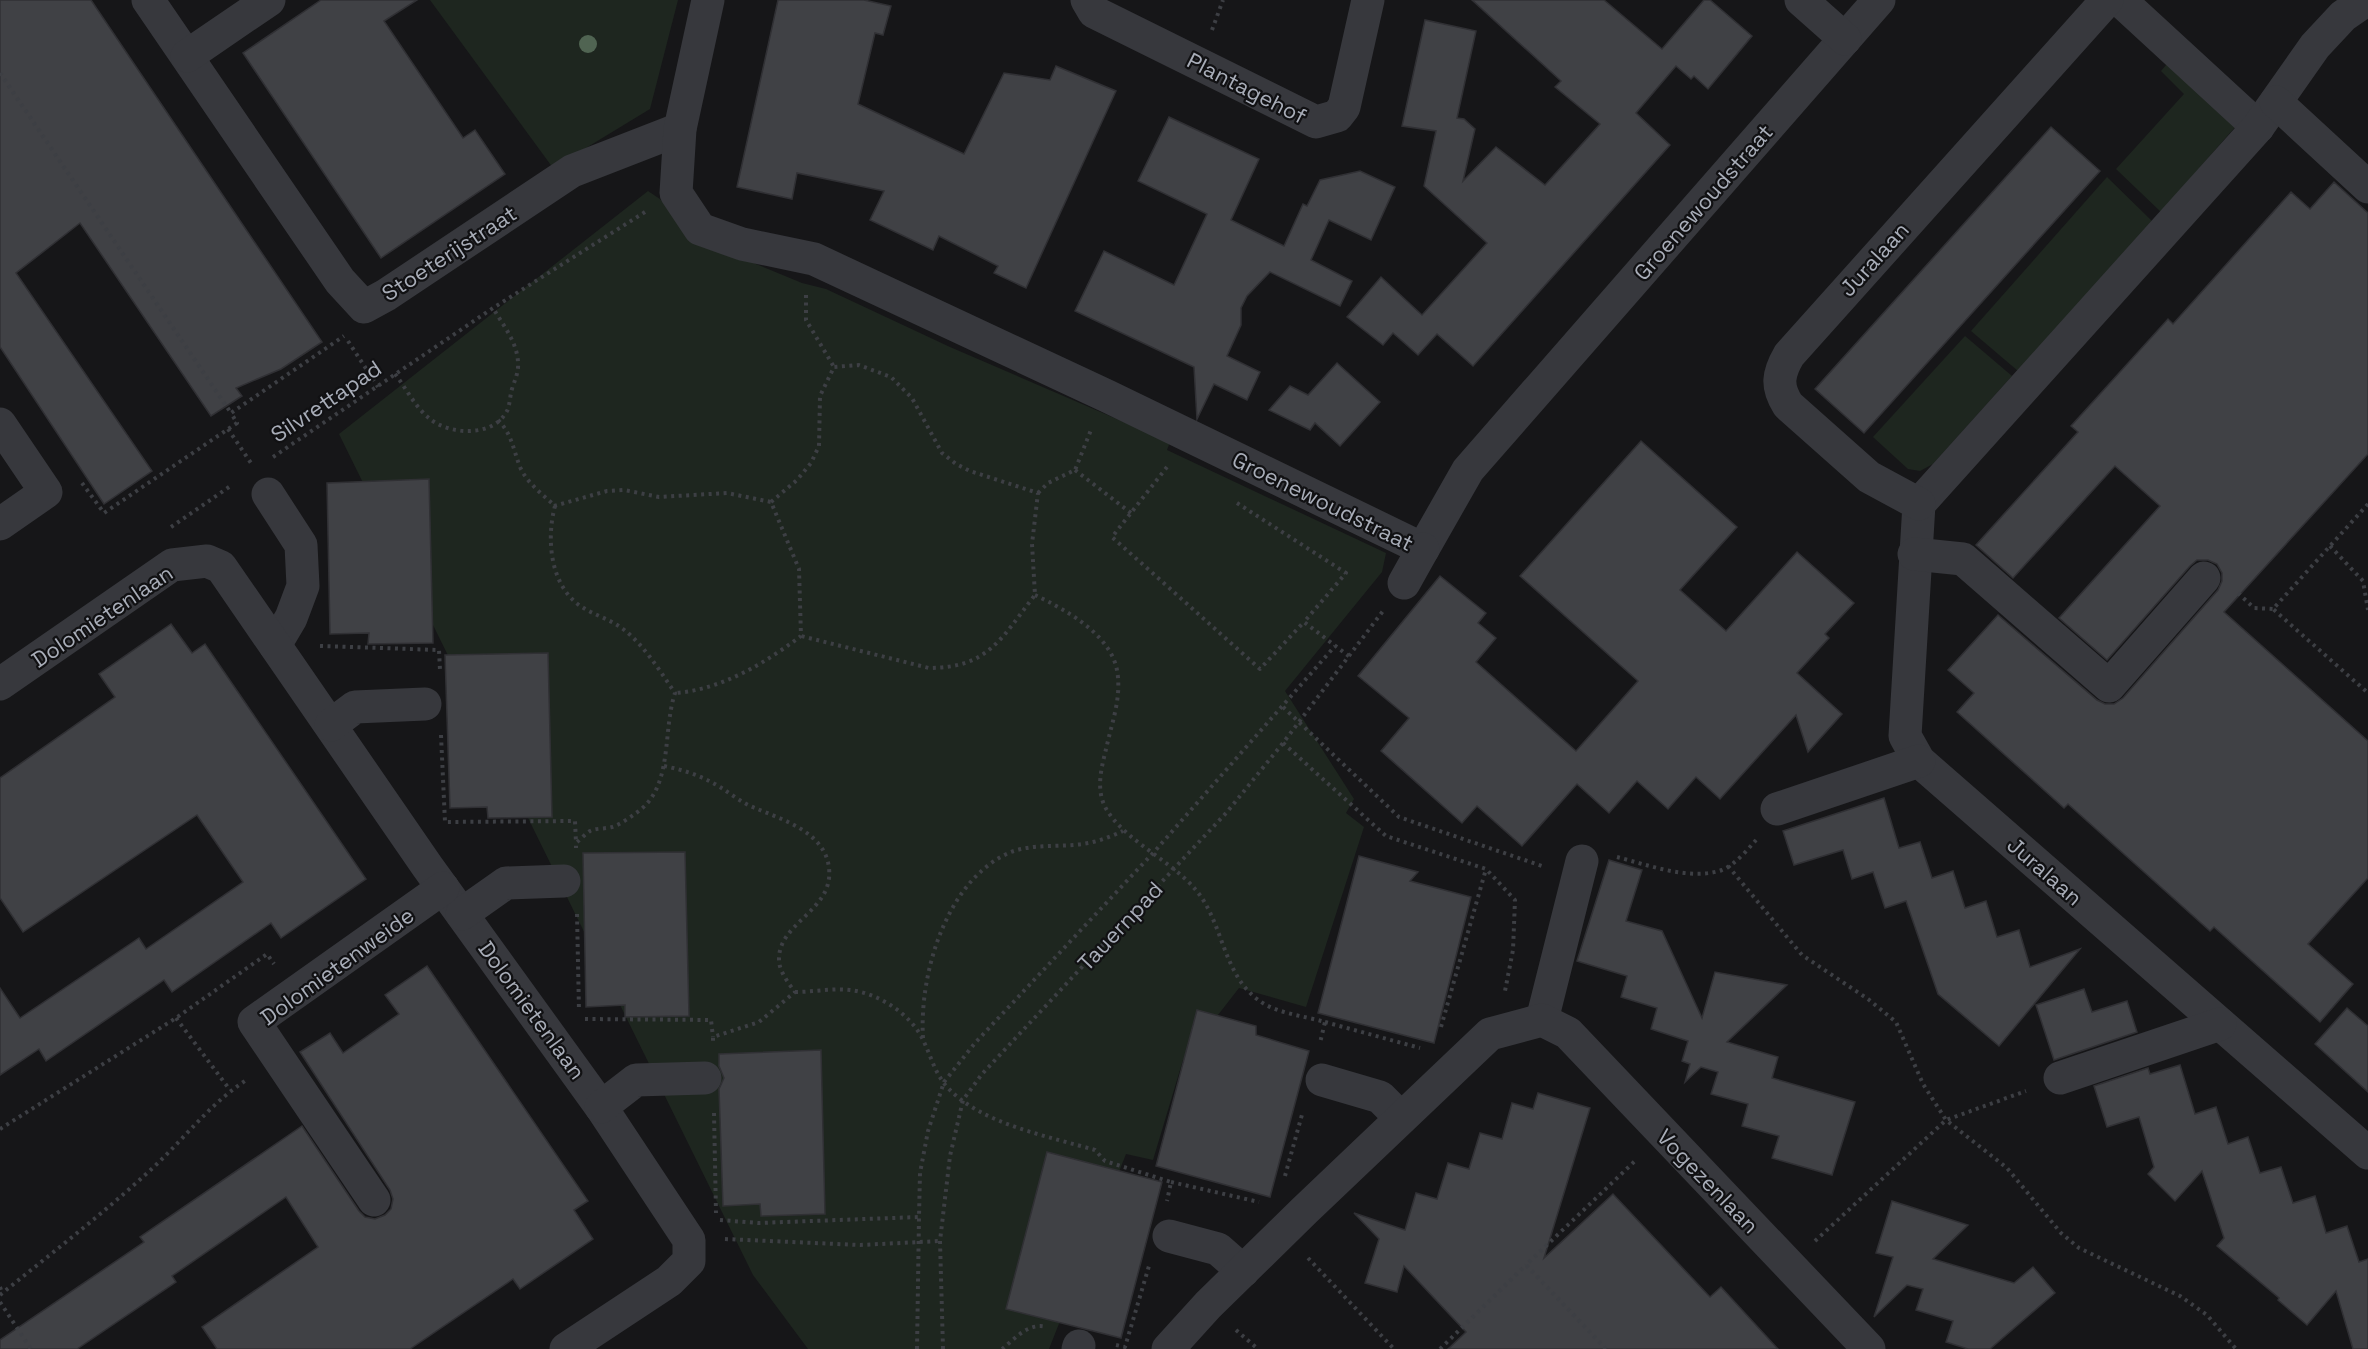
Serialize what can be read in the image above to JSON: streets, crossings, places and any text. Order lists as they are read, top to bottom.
{
  "streets": {
    "street": [
      "Plantagehof",
      "Groenewoudstraat",
      "Stoeterijstraat",
      "Juralaan",
      "Dolomietenlaan",
      "Dolomietenweide",
      "Vogezenlaan"
    ],
    "path": ["Silvrettapad", "Tauernpad"]
  },
  "crossings": [
    ["Groenewoudstraat", "Silvrettapad"],
    ["Dolomietenlaan", "Dolomietenweide"]
  ]
}
